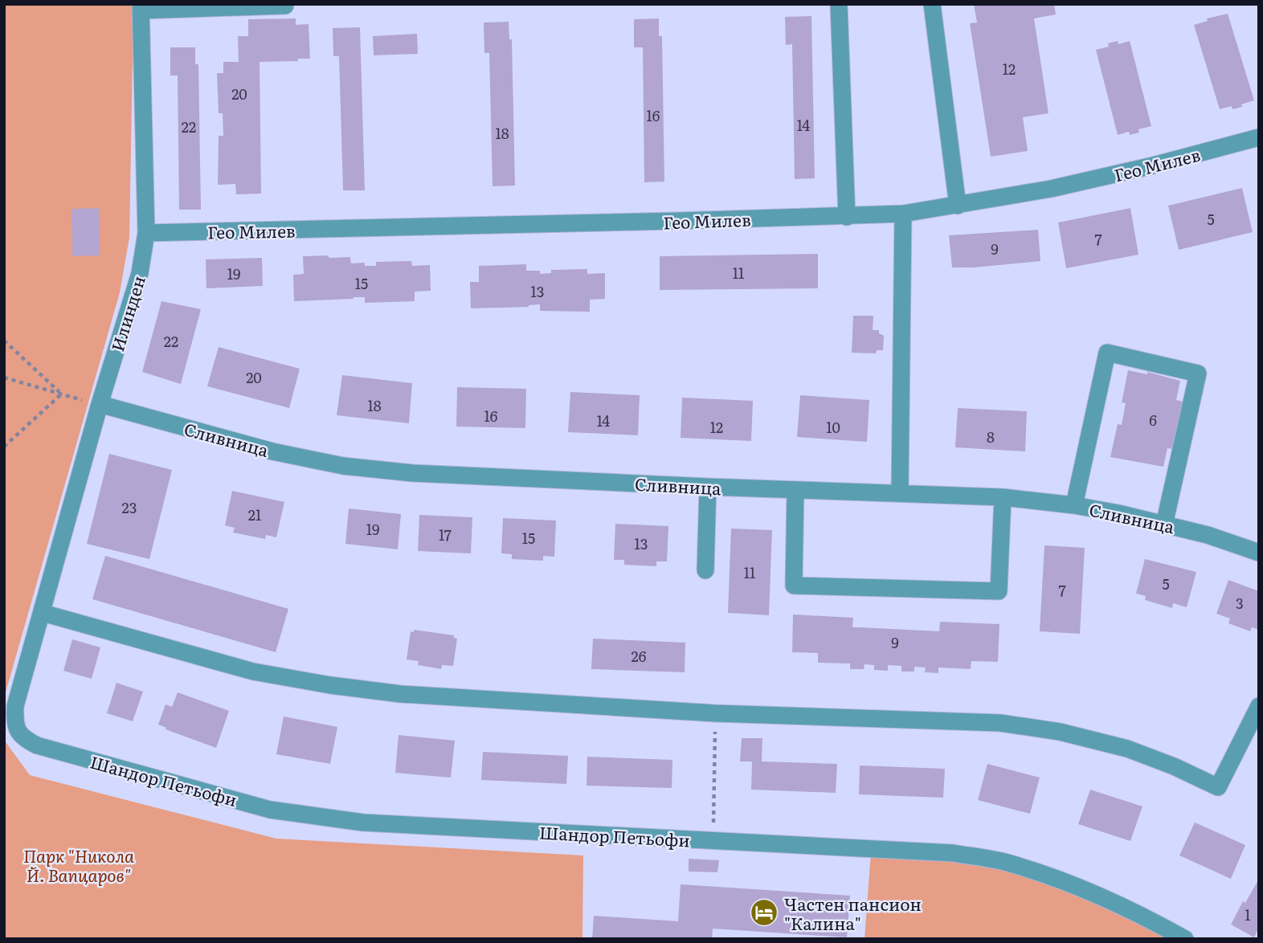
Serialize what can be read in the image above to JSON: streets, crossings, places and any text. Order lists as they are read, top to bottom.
{
  "streets": {
    "street": [
      "Гео Милев",
      "Илинден",
      "Сливница",
      "Шандор Петьофи"
    ]
  },
  "crossings": [
    ["Гео Милев", "Илинден"],
    ["Илинден", "Сливница"],
    ["Илинден", "Шандор Петьофи"]
  ],
  "parks": ["Парк \"Никола Й. Вапцаров\""],
  "places": {
    "hotel": ["Частен пансион \"Калина\""]
  },
  "house_numbers": [
    "12",
    "20",
    "16",
    "14",
    "22",
    "18",
    "5",
    "7",
    "9",
    "11",
    "19",
    "15",
    "13",
    "22",
    "20",
    "18",
    "16",
    "6",
    "14",
    "12",
    "10",
    "8",
    "23",
    "21",
    "19",
    "17",
    "15",
    "13",
    "11",
    "5",
    "7",
    "3",
    "9",
    "26",
    "1"
  ]
}
